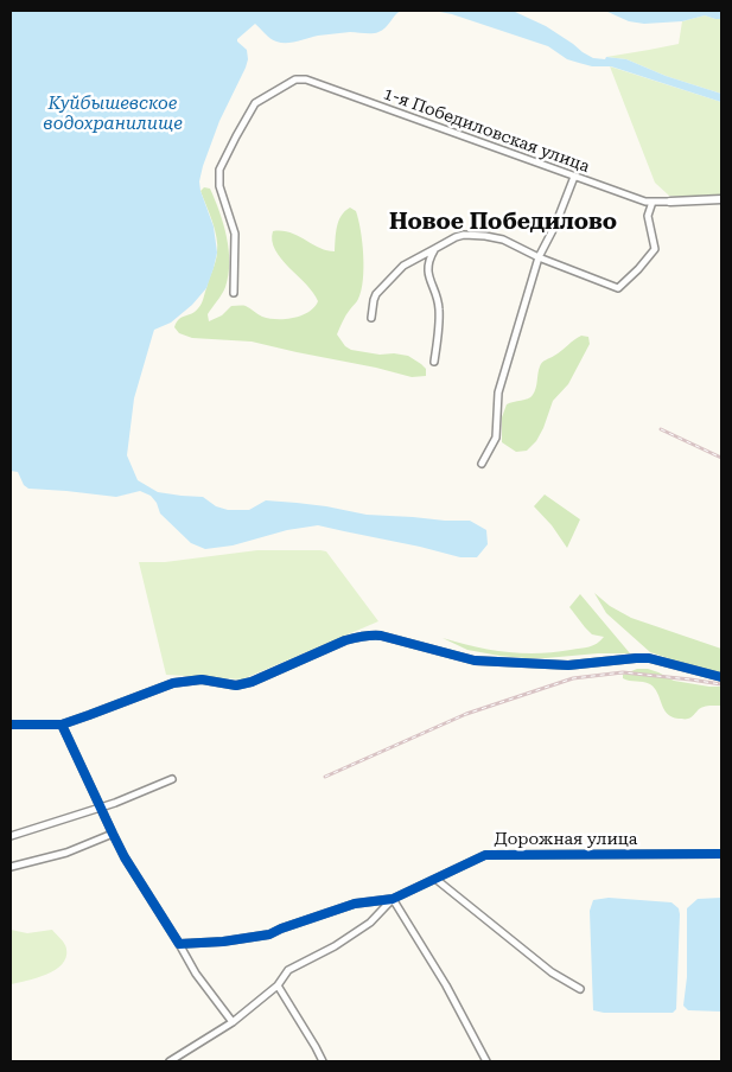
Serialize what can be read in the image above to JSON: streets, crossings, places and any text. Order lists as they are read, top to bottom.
{
  "streets": {
    "street": ["1-я Победиловская улица", "Дорожная улица"]
  },
  "districts": ["Новое Победилово"],
  "water": ["Куйбышевское водохранилище"]
}
